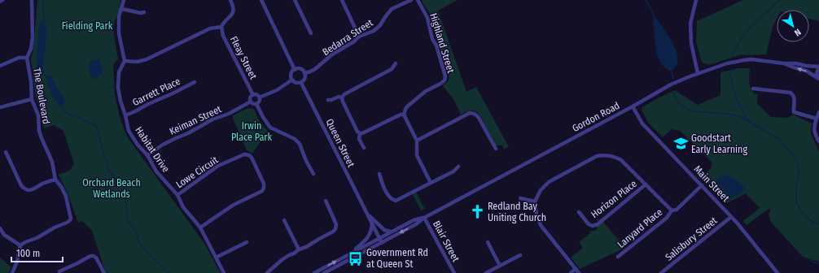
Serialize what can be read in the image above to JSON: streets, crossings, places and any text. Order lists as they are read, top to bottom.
{
  "streets": {
    "street": [
      "Bedarra Street",
      "Highland Street",
      "Fleay Street",
      "Garrett Place",
      "The Boulevard",
      "Gordon Road",
      "Keiman Street",
      "Queen Street",
      "Habitat Drive",
      "Lowe Circuit",
      "Main Street",
      "Horizon Place",
      "Lanyard Place",
      "Salisbury Street",
      "Blair Street"
    ]
  },
  "crossings": [
    ["Bedarra Street", "Queen Street"],
    ["Fleay Street", "Keiman Street"],
    ["Garrett Place", "Habitat Drive"],
    ["Gordon Road", "Queen Street"],
    ["Gordon Road", "Main Street"],
    ["Gordon Road", "Blair Street"],
    ["Keiman Street", "Habitat Drive"],
    ["Habitat Drive", "Lowe Circuit"],
    ["Main Street", "Lanyard Place"],
    ["Main Street", "Salisbury Street"]
  ],
  "parks": ["Fielding Park", "Irwin Place Park", "Orchard Beach Wetlands"],
  "places": {
    "school or university": ["Goodstart Early Learning"],
    "church": ["Redland Bay Uniting Church"],
    "bus stop": ["Government Rd at Queen St"]
  },
  "scale_bar": "100 m",
  "north": "bottom right"
}
